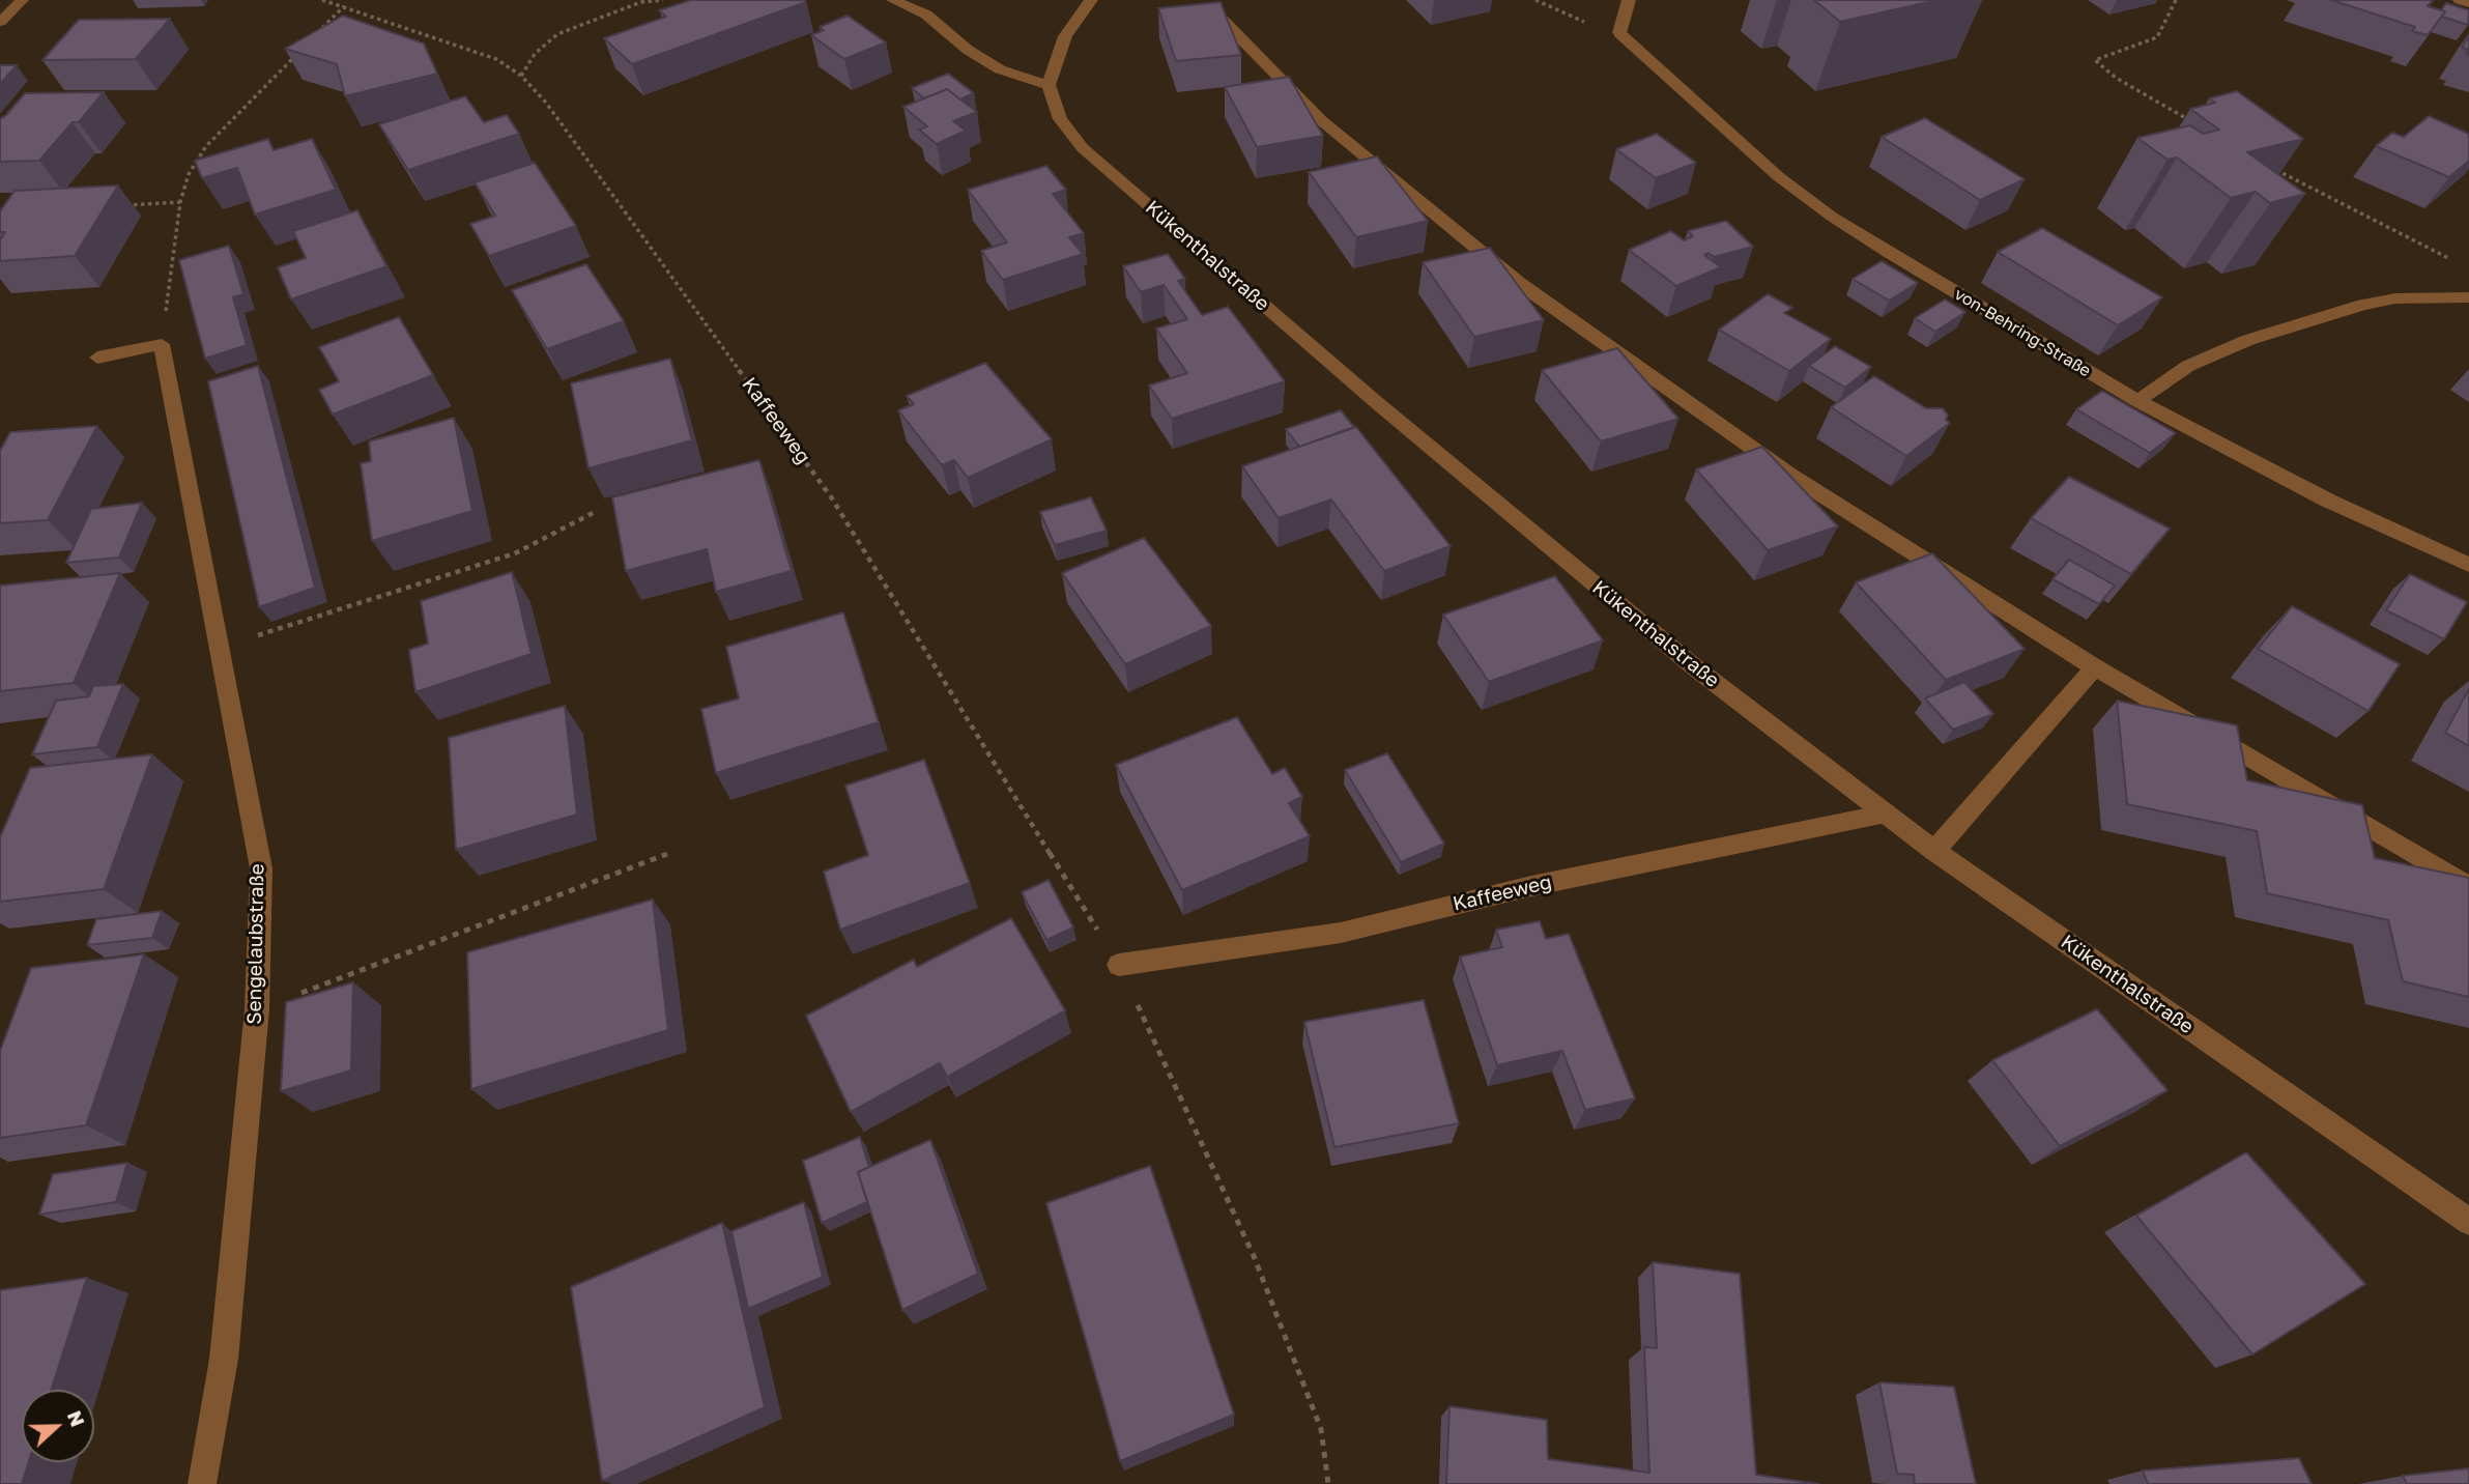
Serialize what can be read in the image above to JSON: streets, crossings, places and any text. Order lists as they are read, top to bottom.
{
  "streets": {
    "street": [
      "Kükenthalstraße",
      "von-Behring-Straße",
      "Kaffeeweg",
      "Sengelaubstraße"
    ]
  },
  "crossings": [
    ["Kükenthalstraße", "Kaffeeweg"]
  ],
  "north": "right"
}
